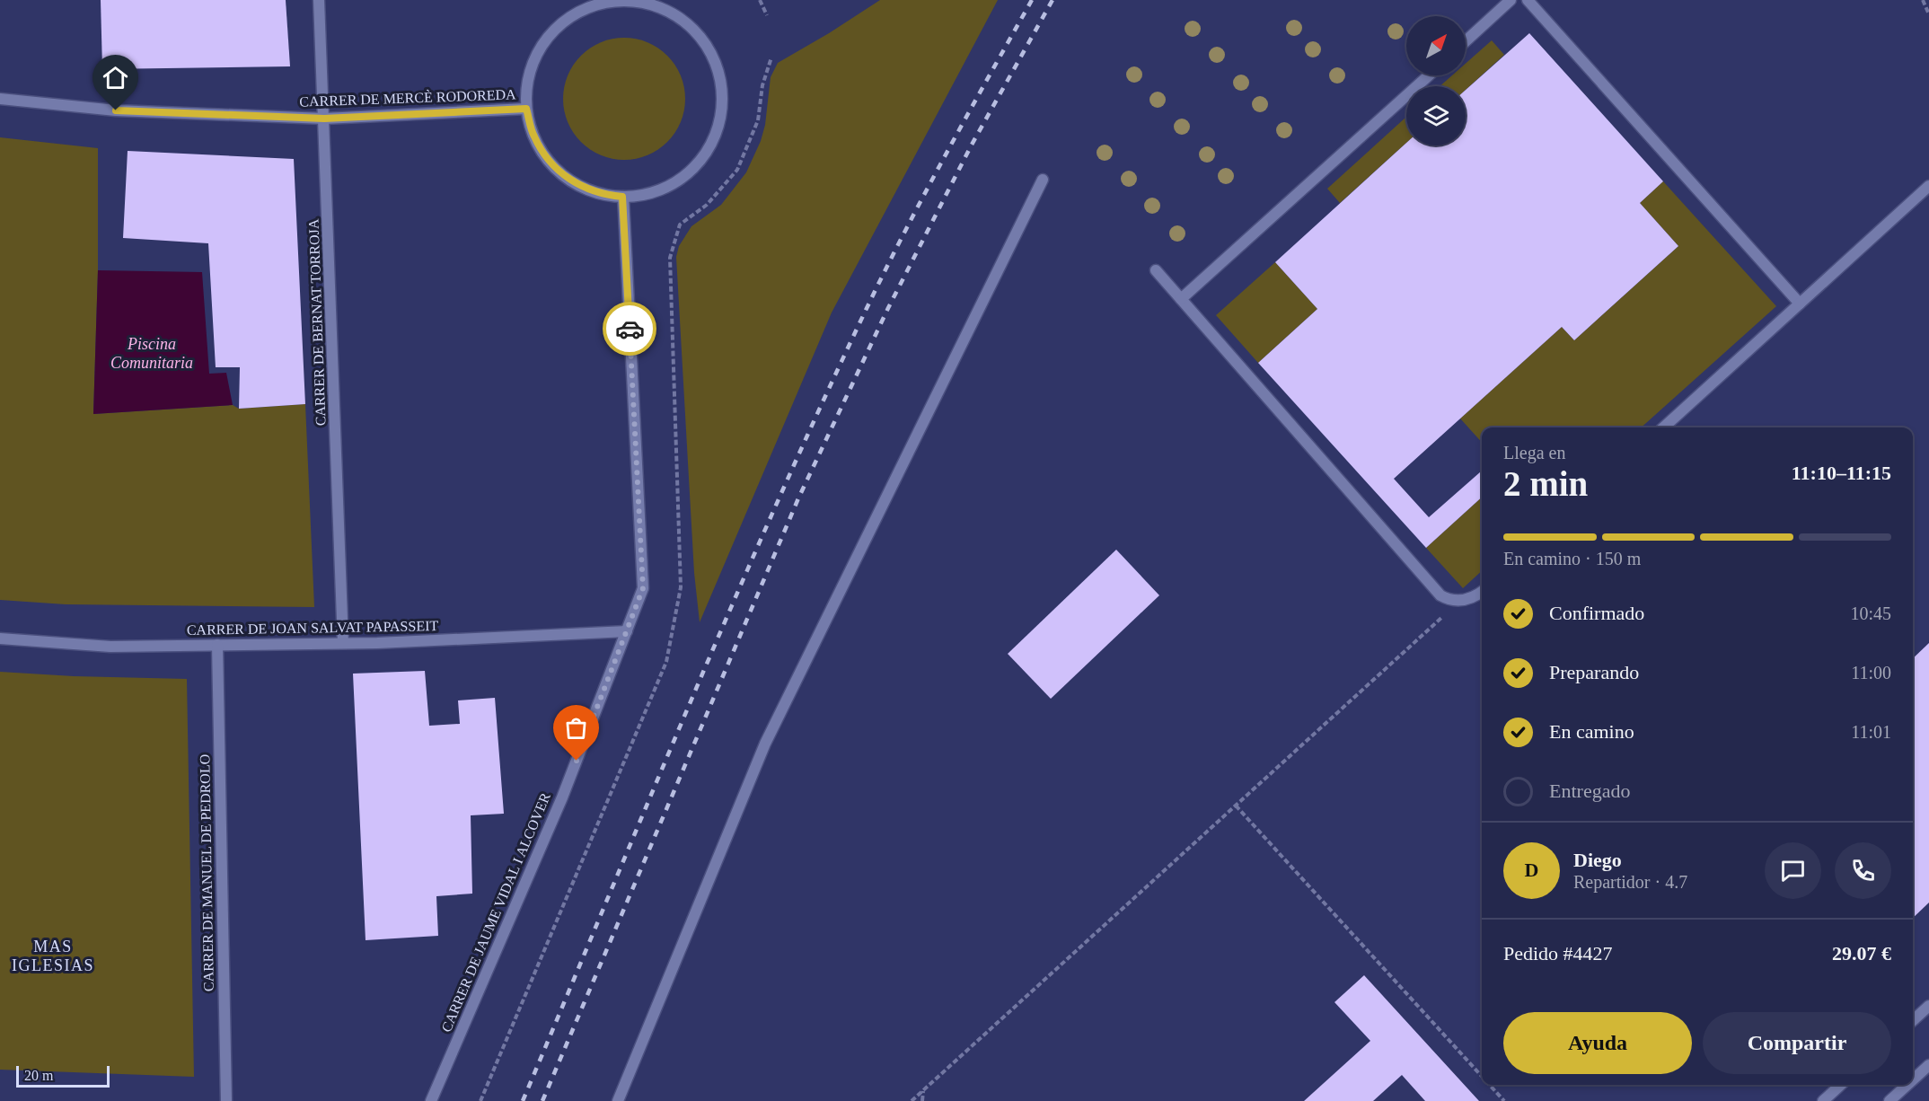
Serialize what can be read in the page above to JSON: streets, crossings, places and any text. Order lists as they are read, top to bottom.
{
  "streets": {
    "street": [
      "CARRER DE MERCÈ RODOREDA",
      "CARRER DE BERNAT TORROJA",
      "CARRER DE JOAN SALVAT PAPASSEIT",
      "CARRER DE MANUEL DE PEDROLO",
      "CARRER DE JAUME VIDAL I ALCOVER"
    ]
  },
  "crossings": [
    ["CARRER DE MERCÈ RODOREDA", "CARRER DE BERNAT TORROJA"],
    ["CARRER DE BERNAT TORROJA", "CARRER DE JOAN SALVAT PAPASSEIT"],
    ["CARRER DE JOAN SALVAT PAPASSEIT", "CARRER DE MANUEL DE PEDROLO"],
    ["CARRER DE JOAN SALVAT PAPASSEIT", "CARRER DE JAUME VIDAL I ALCOVER"]
  ],
  "districts": ["MAS IGLESIAS"],
  "water": ["Piscina Comunitaria"],
  "scale_bar": "20 m",
  "north": "top right",
  "page": {
    "heading": ["2 min", "Llega en", "11:10–11:15"],
    "panel": [
      "Diego",
      "Repartidor · 4.7",
      "Pedido #4427",
      "29.07 €"
    ],
    "bar": "En camino · 150 m",
    "list": [
      ["Confirmado", "10:45"],
      ["Preparando", "11:00"],
      ["En camino", "11:01"],
      "Entregado"
    ],
    "round": "D",
    "buttons": ["Ayuda", "Compartir"],
    "scale": "20 m"
  }
}
